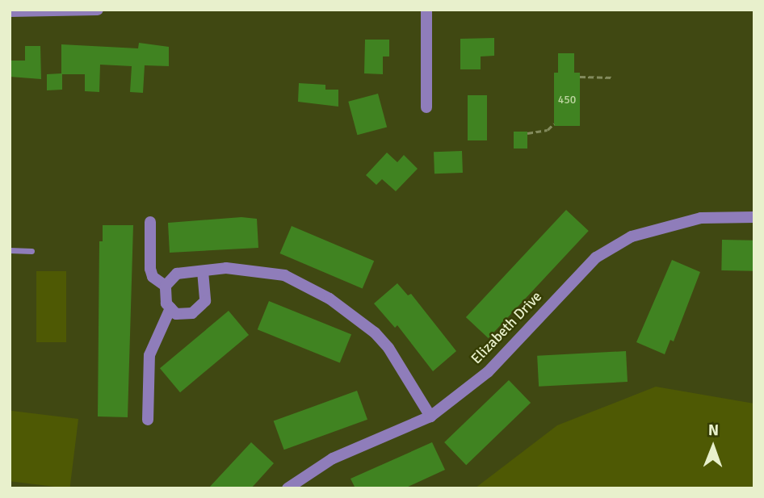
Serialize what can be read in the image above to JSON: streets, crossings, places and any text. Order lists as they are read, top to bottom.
{
  "streets": {
    "street": ["Elizabeth Drive"]
  },
  "house_numbers": ["450"],
  "north": "top"
}
